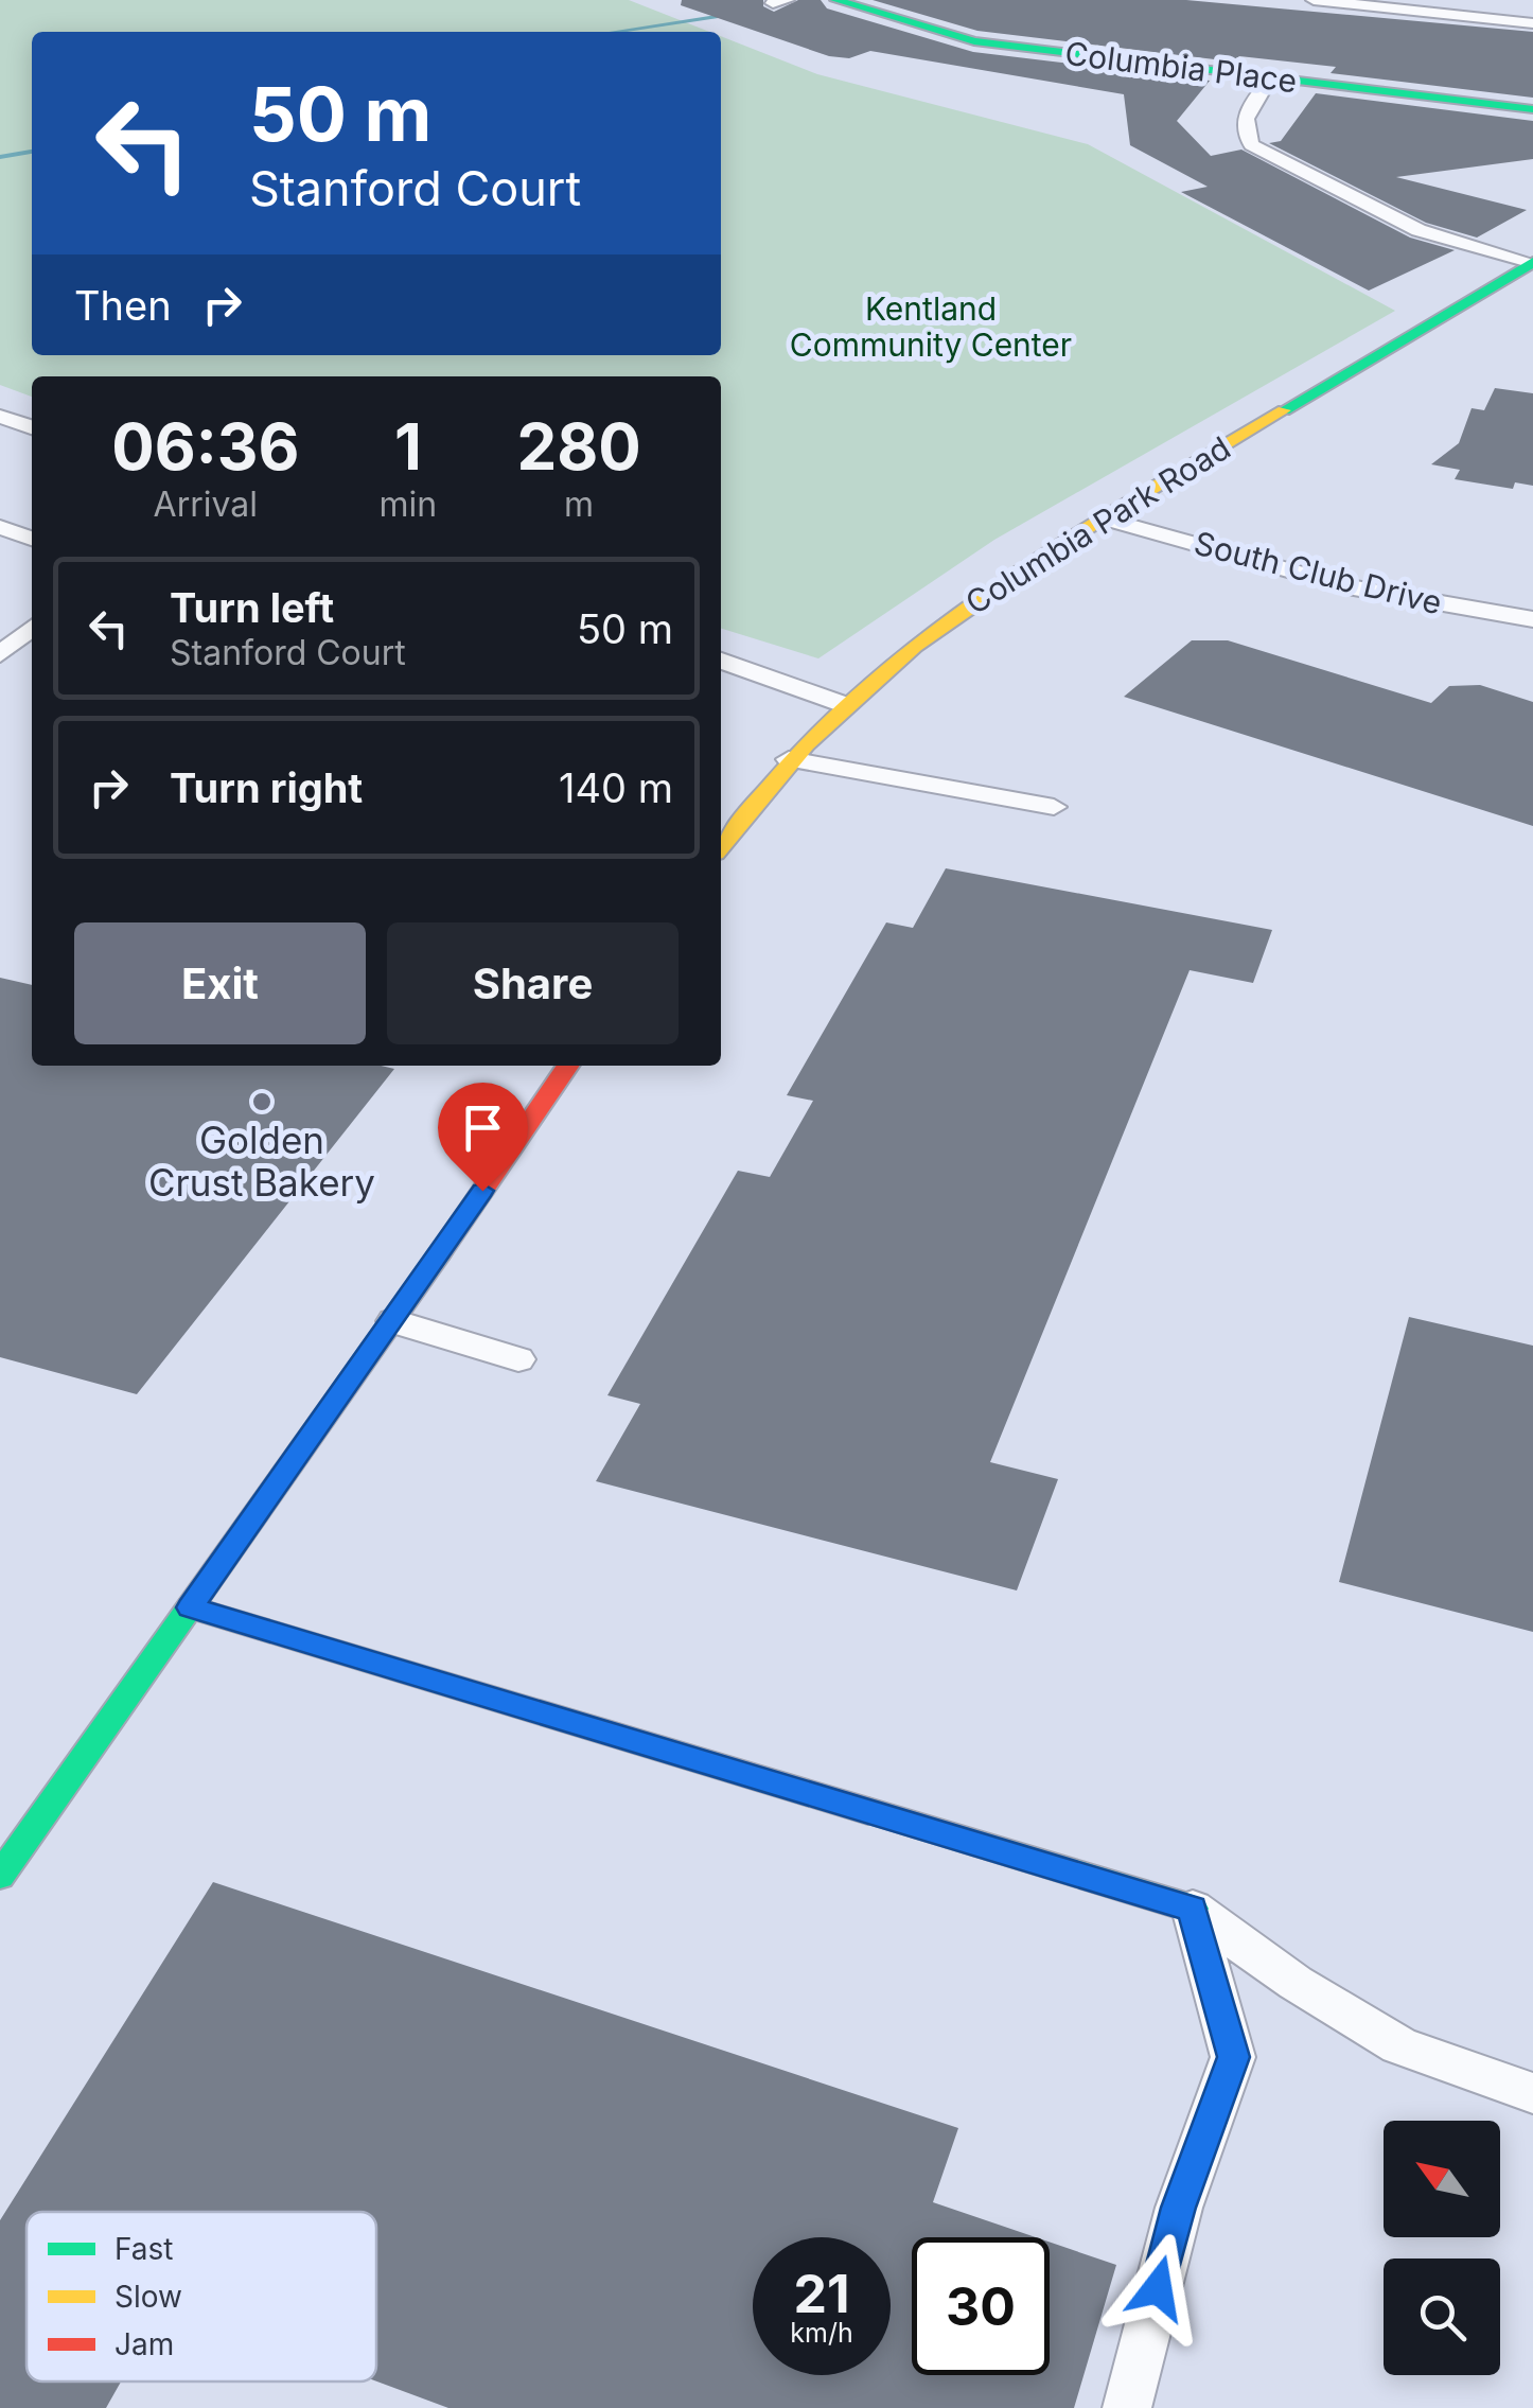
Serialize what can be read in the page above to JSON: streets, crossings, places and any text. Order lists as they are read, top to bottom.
{
  "streets": {
    "street": ["Columbia Place", "Columbia Park Road", "South Club Drive"]
  },
  "crossings": [
    ["Columbia Park Road", "South Club Drive"]
  ],
  "parks": ["Kentland Community Center"],
  "places": ["Golden Crust Bakery"],
  "legend": ["Fast", "Slow", "Jam"],
  "north": "top left",
  "page": {
    "turn": ["50 m", "Stanford Court"],
    "then": "Then",
    "eta": [
      "06:36",
      "Arrival",
      "1",
      "min",
      "280",
      "m"
    ],
    "list": [
      {
        "name": "Turn left",
        "note": "Stanford Court",
        "value": "50 m"
      },
      {
        "name": "Turn right",
        "value": "140 m"
      }
    ],
    "buttons": ["Exit", "Share"],
    "speed": "21 km/h",
    "limit": "30"
  }
}
